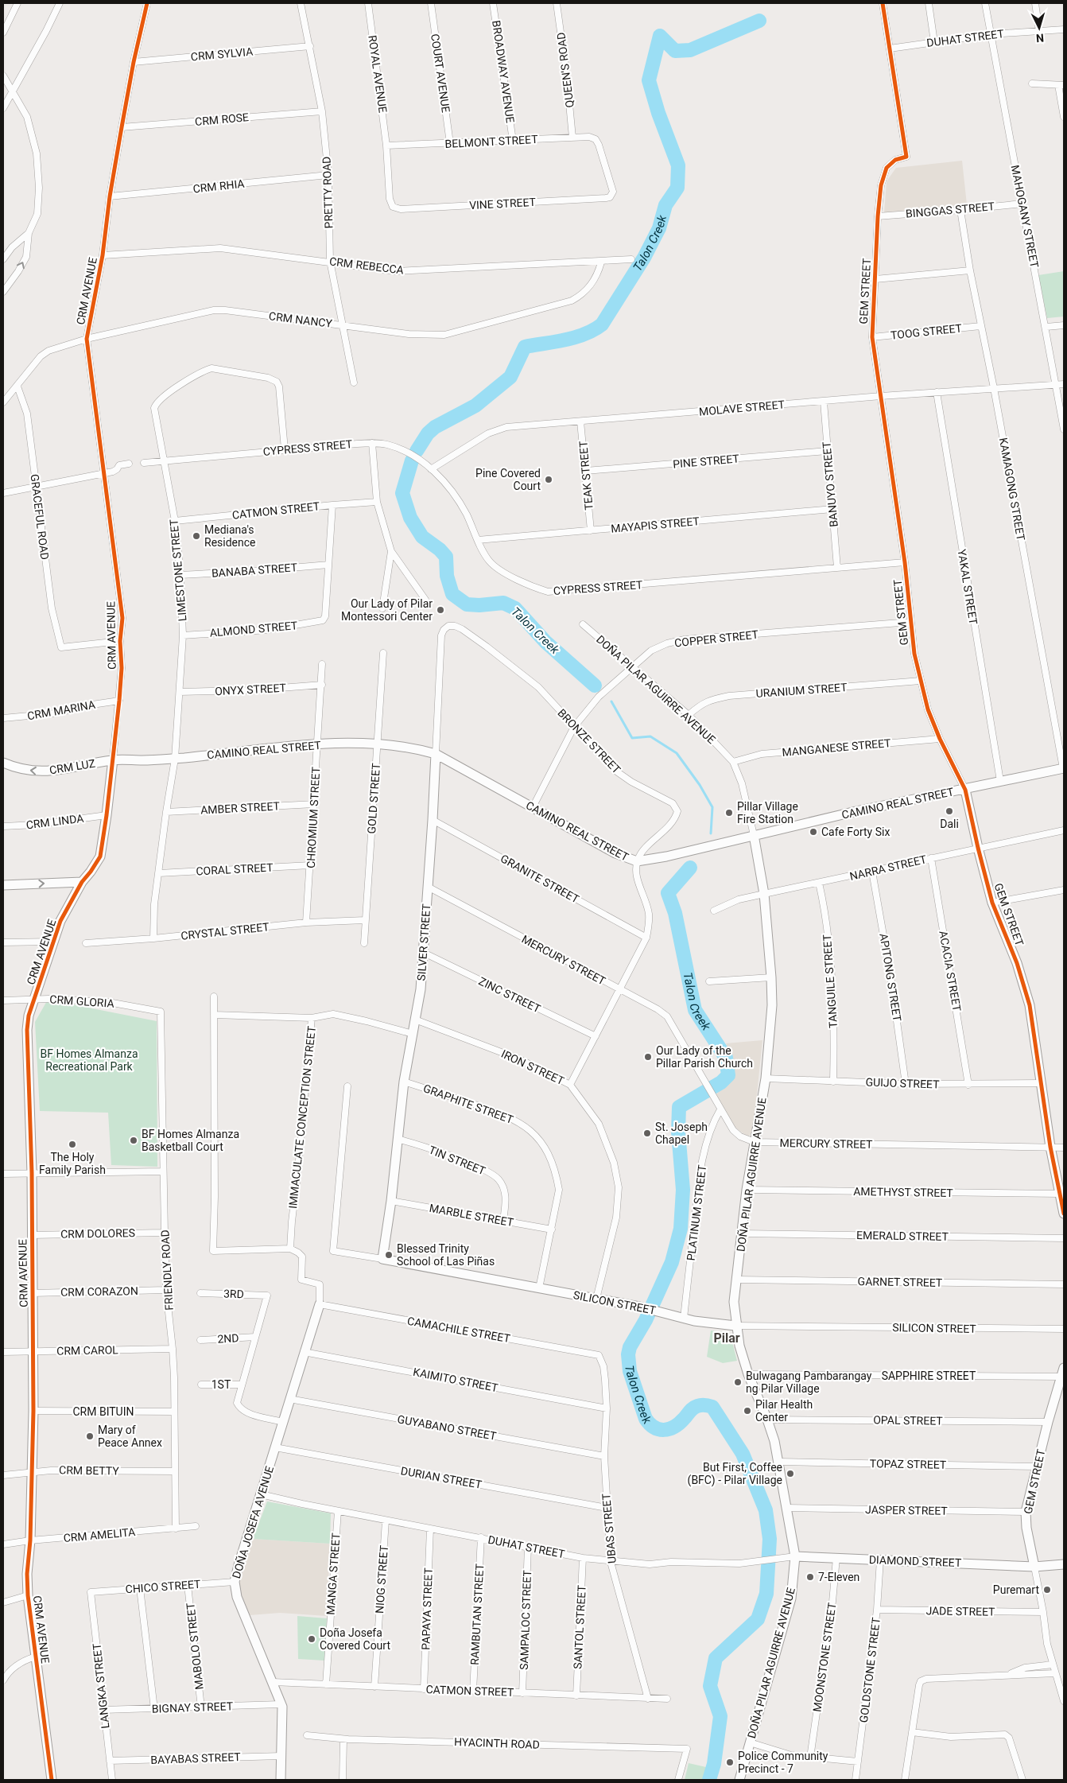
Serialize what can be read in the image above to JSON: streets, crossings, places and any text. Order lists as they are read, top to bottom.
{
  "streets": {
    "street": [
      "DUHAT STREET",
      "CRM SYLVIA",
      "QUEEN'S ROAD",
      "BROADWAY AVENUE",
      "COURT AVENUE",
      "ROYAL AVENUE",
      "CRM ROSE",
      "BELMONT STREET",
      "CRM RHIA",
      "PRETTY ROAD",
      "VINE STREET",
      "BINGGAS STREET",
      "MAHOGANY STREET",
      "CRM REBECCA",
      "CRM AVENUE",
      "GEM STREET",
      "CRM NANCY",
      "TOOG STREET",
      "MOLAVE STREET",
      "CYPRESS STREET",
      "PINE STREET",
      "TEAK STREET",
      "BANUYO STREET",
      "KAMAGONG STREET",
      "CATMON STREET",
      "GRACEFUL ROAD",
      "MAYAPIS STREET",
      "LIMESTONE STREET",
      "BANABA STREET",
      "YAKAL STREET",
      "ALMOND STREET",
      "COPPER STREET",
      "ONYX STREET",
      "DOÑA PILAR AGUIRRE AVENUE",
      "URANIUM STREET",
      "CRM MARINA",
      "BRONZE STREET",
      "MANGANESE STREET",
      "CAMINO REAL STREET",
      "CRM LUZ",
      "GOLD STREET",
      "AMBER STREET",
      "CHROMIUM STREET",
      "CRM LINDA",
      "NARRA STREET",
      "CORAL STREET",
      "GRANITE STREET",
      "CRYSTAL STREET",
      "SILVER STREET",
      "MERCURY STREET",
      "ACACIA STREET",
      "APITONG STREET",
      "TANGUILE STREET",
      "ZINC STREET",
      "CRM GLORIA",
      "IRON STREET",
      "GUIJO STREET",
      "GRAPHITE STREET",
      "IMMACULATE CONCEPTION STREET",
      "TIN STREET",
      "AMETHYST STREET",
      "PLATINUM STREET",
      "MARBLE STREET",
      "CRM DOLORES",
      "EMERALD STREET",
      "FRIENDLY ROAD",
      "GARNET STREET",
      "CRM CORAZON",
      "3RD",
      "SILICON STREET",
      "CAMACHILE STREET",
      "2ND",
      "CRM CAROL",
      "SAPPHIRE STREET",
      "KAIMITO STREET",
      "1ST",
      "CRM BITUIN",
      "OPAL STREET",
      "GUYABANO STREET",
      "TOPAZ STREET",
      "CRM BETTY",
      "DURIAN STREET",
      "JASPER STREET",
      "DOÑA JOSEFA AVENUE",
      "UBAS STREET",
      "CRM AMELITA",
      "DIAMOND STREET",
      "MANGA STREET",
      "NIOG STREET",
      "CHICO STREET",
      "PAPAYA STREET",
      "JADE STREET",
      "RAMBUTAN STREET",
      "SAMPALOC STREET",
      "SANTOL STREET",
      "MABOLO STREET",
      "MOONSTONE STREET",
      "GOLDSTONE STREET",
      "LANGKA STREET",
      "BIGNAY STREET",
      "HYACINTH ROAD",
      "BAYABAS STREET"
    ]
  },
  "crossings": [
    ["DUHAT STREET", "MAHOGANY STREET"],
    ["DUHAT STREET", "GEM STREET"],
    ["DUHAT STREET", "DOÑA PILAR AGUIRRE AVENUE"],
    ["DUHAT STREET", "DOÑA JOSEFA AVENUE"],
    ["DUHAT STREET", "UBAS STREET"],
    ["DUHAT STREET", "DIAMOND STREET"],
    ["DUHAT STREET", "MANGA STREET"],
    ["DUHAT STREET", "NIOG STREET"],
    ["DUHAT STREET", "PAPAYA STREET"],
    ["DUHAT STREET", "RAMBUTAN STREET"],
    ["DUHAT STREET", "SAMPALOC STREET"],
    ["DUHAT STREET", "SANTOL STREET"],
    ["CRM SYLVIA", "PRETTY ROAD"],
    ["CRM SYLVIA", "CRM AVENUE"],
    ["QUEEN'S ROAD", "BELMONT STREET"],
    ["BROADWAY AVENUE", "BELMONT STREET"],
    ["COURT AVENUE", "BELMONT STREET"],
    ["ROYAL AVENUE", "BELMONT STREET"],
    ["ROYAL AVENUE", "VINE STREET"],
    ["CRM ROSE", "PRETTY ROAD"],
    ["CRM ROSE", "CRM AVENUE"],
    ["BELMONT STREET", "VINE STREET"],
    ["CRM RHIA", "PRETTY ROAD"],
    ["CRM RHIA", "CRM AVENUE"],
    ["PRETTY ROAD", "CRM REBECCA"],
    ["PRETTY ROAD", "CRM NANCY"],
    ["BINGGAS STREET", "MAHOGANY STREET"],
    ["BINGGAS STREET", "GEM STREET"],
    ["BINGGAS STREET", "KAMAGONG STREET"],
    ["MAHOGANY STREET", "MOLAVE STREET"],
    ["CRM REBECCA", "CRM AVENUE"],
    ["CRM REBECCA", "CRM NANCY"],
    ["CRM AVENUE", "CRM NANCY"],
    ["CRM AVENUE", "GRACEFUL ROAD"],
    ["CRM AVENUE", "CRM MARINA"],
    ["CRM AVENUE", "CRM LUZ"],
    ["CRM AVENUE", "CRM LINDA"],
    ["CRM AVENUE", "CRM GLORIA"],
    ["CRM AVENUE", "CRM DOLORES"],
    ["CRM AVENUE", "CRM CORAZON"],
    ["CRM AVENUE", "CRM CAROL"],
    ["CRM AVENUE", "CRM BITUIN"],
    ["CRM AVENUE", "CRM BETTY"],
    ["CRM AVENUE", "CRM AMELITA"],
    ["GEM STREET", "TOOG STREET"],
    ["GEM STREET", "MOLAVE STREET"],
    ["GEM STREET", "CYPRESS STREET"],
    ["GEM STREET", "COPPER STREET"],
    ["GEM STREET", "URANIUM STREET"],
    ["GEM STREET", "MANGANESE STREET"],
    ["GEM STREET", "CAMINO REAL STREET"],
    ["GEM STREET", "NARRA STREET"],
    ["GEM STREET", "MERCURY STREET"],
    ["GEM STREET", "GUIJO STREET"],
    ["GEM STREET", "AMETHYST STREET"],
    ["GEM STREET", "SAPPHIRE STREET"],
    ["GEM STREET", "OPAL STREET"],
    ["GEM STREET", "TOPAZ STREET"],
    ["GEM STREET", "JASPER STREET"],
    ["GEM STREET", "DIAMOND STREET"],
    ["GEM STREET", "JADE STREET"],
    ["CRM NANCY", "GRACEFUL ROAD"],
    ["TOOG STREET", "KAMAGONG STREET"],
    ["MOLAVE STREET", "CYPRESS STREET"],
    ["MOLAVE STREET", "TEAK STREET"],
    ["MOLAVE STREET", "BANUYO STREET"],
    ["MOLAVE STREET", "KAMAGONG STREET"],
    ["MOLAVE STREET", "YAKAL STREET"],
    ["CYPRESS STREET", "BANUYO STREET"],
    ["CYPRESS STREET", "MAYAPIS STREET"],
    ["CYPRESS STREET", "LIMESTONE STREET"],
    ["PINE STREET", "TEAK STREET"],
    ["PINE STREET", "BANUYO STREET"],
    ["TEAK STREET", "MAYAPIS STREET"],
    ["BANUYO STREET", "MAYAPIS STREET"],
    ["KAMAGONG STREET", "CAMINO REAL STREET"],
    ["CATMON STREET", "LIMESTONE STREET"],
    ["CATMON STREET", "DOÑA JOSEFA AVENUE"],
    ["CATMON STREET", "UBAS STREET"],
    ["CATMON STREET", "MANGA STREET"],
    ["CATMON STREET", "NIOG STREET"],
    ["CATMON STREET", "PAPAYA STREET"],
    ["CATMON STREET", "RAMBUTAN STREET"],
    ["CATMON STREET", "SAMPALOC STREET"],
    ["CATMON STREET", "SANTOL STREET"],
    ["LIMESTONE STREET", "BANABA STREET"],
    ["LIMESTONE STREET", "ALMOND STREET"],
    ["LIMESTONE STREET", "ONYX STREET"],
    ["LIMESTONE STREET", "CAMINO REAL STREET"],
    ["LIMESTONE STREET", "AMBER STREET"],
    ["LIMESTONE STREET", "CORAL STREET"],
    ["LIMESTONE STREET", "CRYSTAL STREET"],
    ["BANABA STREET", "ALMOND STREET"],
    ["YAKAL STREET", "CAMINO REAL STREET"],
    ["COPPER STREET", "DOÑA PILAR AGUIRRE AVENUE"],
    ["COPPER STREET", "BRONZE STREET"],
    ["COPPER STREET", "CAMINO REAL STREET"],
    ["ONYX STREET", "CHROMIUM STREET"],
    ["DOÑA PILAR AGUIRRE AVENUE", "URANIUM STREET"],
    ["DOÑA PILAR AGUIRRE AVENUE", "MANGANESE STREET"],
    ["DOÑA PILAR AGUIRRE AVENUE", "CAMINO REAL STREET"],
    ["DOÑA PILAR AGUIRRE AVENUE", "NARRA STREET"],
    ["DOÑA PILAR AGUIRRE AVENUE", "MERCURY STREET"],
    ["DOÑA PILAR AGUIRRE AVENUE", "GUIJO STREET"],
    ["DOÑA PILAR AGUIRRE AVENUE", "AMETHYST STREET"],
    ["DOÑA PILAR AGUIRRE AVENUE", "EMERALD STREET"],
    ["DOÑA PILAR AGUIRRE AVENUE", "GARNET STREET"],
    ["DOÑA PILAR AGUIRRE AVENUE", "SILICON STREET"],
    ["DOÑA PILAR AGUIRRE AVENUE", "SAPPHIRE STREET"],
    ["DOÑA PILAR AGUIRRE AVENUE", "OPAL STREET"],
    ["DOÑA PILAR AGUIRRE AVENUE", "TOPAZ STREET"],
    ["DOÑA PILAR AGUIRRE AVENUE", "JASPER STREET"],
    ["DOÑA PILAR AGUIRRE AVENUE", "DIAMOND STREET"],
    ["BRONZE STREET", "CAMINO REAL STREET"],
    ["BRONZE STREET", "SILVER STREET"],
    ["CAMINO REAL STREET", "CRM LUZ"],
    ["CAMINO REAL STREET", "GOLD STREET"],
    ["CAMINO REAL STREET", "CHROMIUM STREET"],
    ["CAMINO REAL STREET", "SILVER STREET"],
    ["GOLD STREET", "CRYSTAL STREET"],
    ["AMBER STREET", "CHROMIUM STREET"],
    ["CHROMIUM STREET", "CORAL STREET"],
    ["CHROMIUM STREET", "CRYSTAL STREET"],
    ["NARRA STREET", "ACACIA STREET"],
    ["NARRA STREET", "APITONG STREET"],
    ["NARRA STREET", "TANGUILE STREET"],
    ["GRANITE STREET", "SILVER STREET"],
    ["SILVER STREET", "MERCURY STREET"],
    ["SILVER STREET", "ZINC STREET"],
    ["SILVER STREET", "IRON STREET"],
    ["SILVER STREET", "GRAPHITE STREET"],
    ["SILVER STREET", "IMMACULATE CONCEPTION STREET"],
    ["SILVER STREET", "TIN STREET"],
    ["SILVER STREET", "MARBLE STREET"],
    ["SILVER STREET", "SILICON STREET"],
    ["MERCURY STREET", "PLATINUM STREET"],
    ["ACACIA STREET", "GUIJO STREET"],
    ["APITONG STREET", "GUIJO STREET"],
    ["TANGUILE STREET", "GUIJO STREET"],
    ["CRM GLORIA", "FRIENDLY ROAD"],
    ["IRON STREET", "SILICON STREET"],
    ["GRAPHITE STREET", "MARBLE STREET"],
    ["GRAPHITE STREET", "SILICON STREET"],
    ["IMMACULATE CONCEPTION STREET", "DOÑA JOSEFA AVENUE"],
    ["TIN STREET", "MARBLE STREET"],
    ["PLATINUM STREET", "SILICON STREET"],
    ["CRM DOLORES", "FRIENDLY ROAD"],
    ["FRIENDLY ROAD", "CRM CORAZON"],
    ["FRIENDLY ROAD", "CRM CAROL"],
    ["FRIENDLY ROAD", "CRM BITUIN"],
    ["FRIENDLY ROAD", "CRM BETTY"],
    ["FRIENDLY ROAD", "CRM AMELITA"],
    ["3RD", "2ND"],
    ["CAMACHILE STREET", "DOÑA JOSEFA AVENUE"],
    ["CAMACHILE STREET", "UBAS STREET"],
    ["KAIMITO STREET", "DOÑA JOSEFA AVENUE"],
    ["KAIMITO STREET", "UBAS STREET"],
    ["GUYABANO STREET", "DOÑA JOSEFA AVENUE"],
    ["GUYABANO STREET", "UBAS STREET"],
    ["DURIAN STREET", "DOÑA JOSEFA AVENUE"],
    ["DURIAN STREET", "UBAS STREET"],
    ["DOÑA JOSEFA AVENUE", "CHICO STREET"],
    ["DOÑA JOSEFA AVENUE", "BIGNAY STREET"],
    ["DOÑA JOSEFA AVENUE", "BAYABAS STREET"],
    ["DIAMOND STREET", "MOONSTONE STREET"],
    ["DIAMOND STREET", "GOLDSTONE STREET"],
    ["CHICO STREET", "MABOLO STREET"],
    ["CHICO STREET", "LANGKA STREET"],
    ["JADE STREET", "GOLDSTONE STREET"],
    ["MABOLO STREET", "BIGNAY STREET"],
    ["LANGKA STREET", "BIGNAY STREET"],
    ["LANGKA STREET", "BAYABAS STREET"]
  ],
  "one_way": ["CRM LUZ"],
  "districts": ["Pilar"],
  "water": ["Talon Creek"],
  "parks": ["BF Homes Almanza Recreational Park"],
  "places": [
    "Pine Covered Court",
    "Mediana's Residence",
    "Our Lady of Pilar Montessori Center",
    "Dali",
    "Pillar Village Fire Station",
    "Cafe Forty Six",
    "Our Lady of the Pillar Parish Church",
    "St. Joseph Chapel",
    "BF Homes Almanza Basketball Court",
    "The Holy Family Parish",
    "Blessed Trinity School of Las Piñas",
    "Bulwagang Pambarangay ng Pilar Village",
    "Pilar Health Center",
    "Mary of Peace Annex",
    "But First, Coffee (BFC) - Pilar Village",
    "7-Eleven",
    "Puremart",
    "Doña Josefa Covered Court",
    "Police Community Precinct - 7"
  ],
  "north": "bottom"
}
